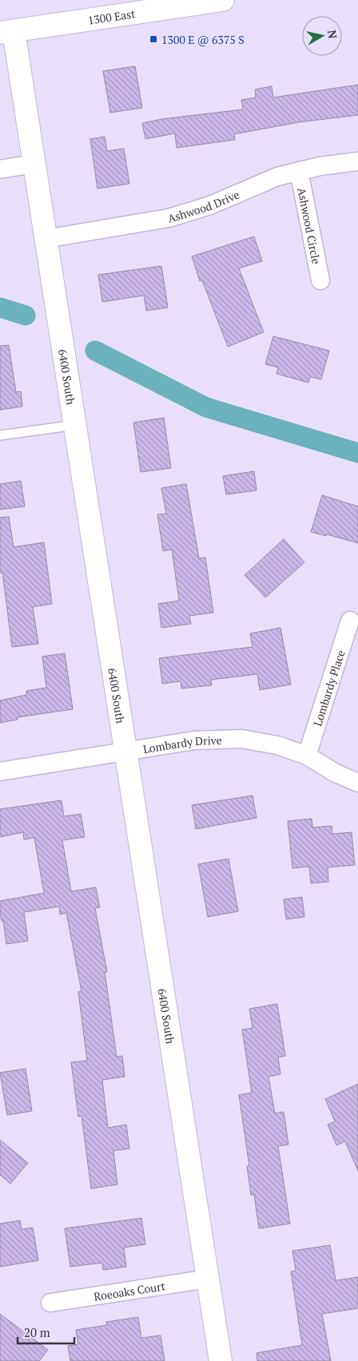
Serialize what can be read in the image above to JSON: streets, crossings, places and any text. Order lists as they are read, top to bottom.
{
  "streets": {
    "street": [
      "1300 East",
      "Ashwood Drive",
      "Ashwood Circle",
      "6400 South",
      "Lombardy Place",
      "Lombardy Drive",
      "Roeoaks Court"
    ]
  },
  "crossings": [
    ["1300 East", "6400 South"],
    ["Ashwood Drive", "Ashwood Circle"],
    ["Ashwood Drive", "6400 South"],
    ["6400 South", "Lombardy Drive"],
    ["6400 South", "Roeoaks Court"],
    ["Lombardy Place", "Lombardy Drive"]
  ],
  "places": {
    "transit": ["1300 E @ 6375 S"]
  },
  "scale_bar": "20 m",
  "north": "right"
}
